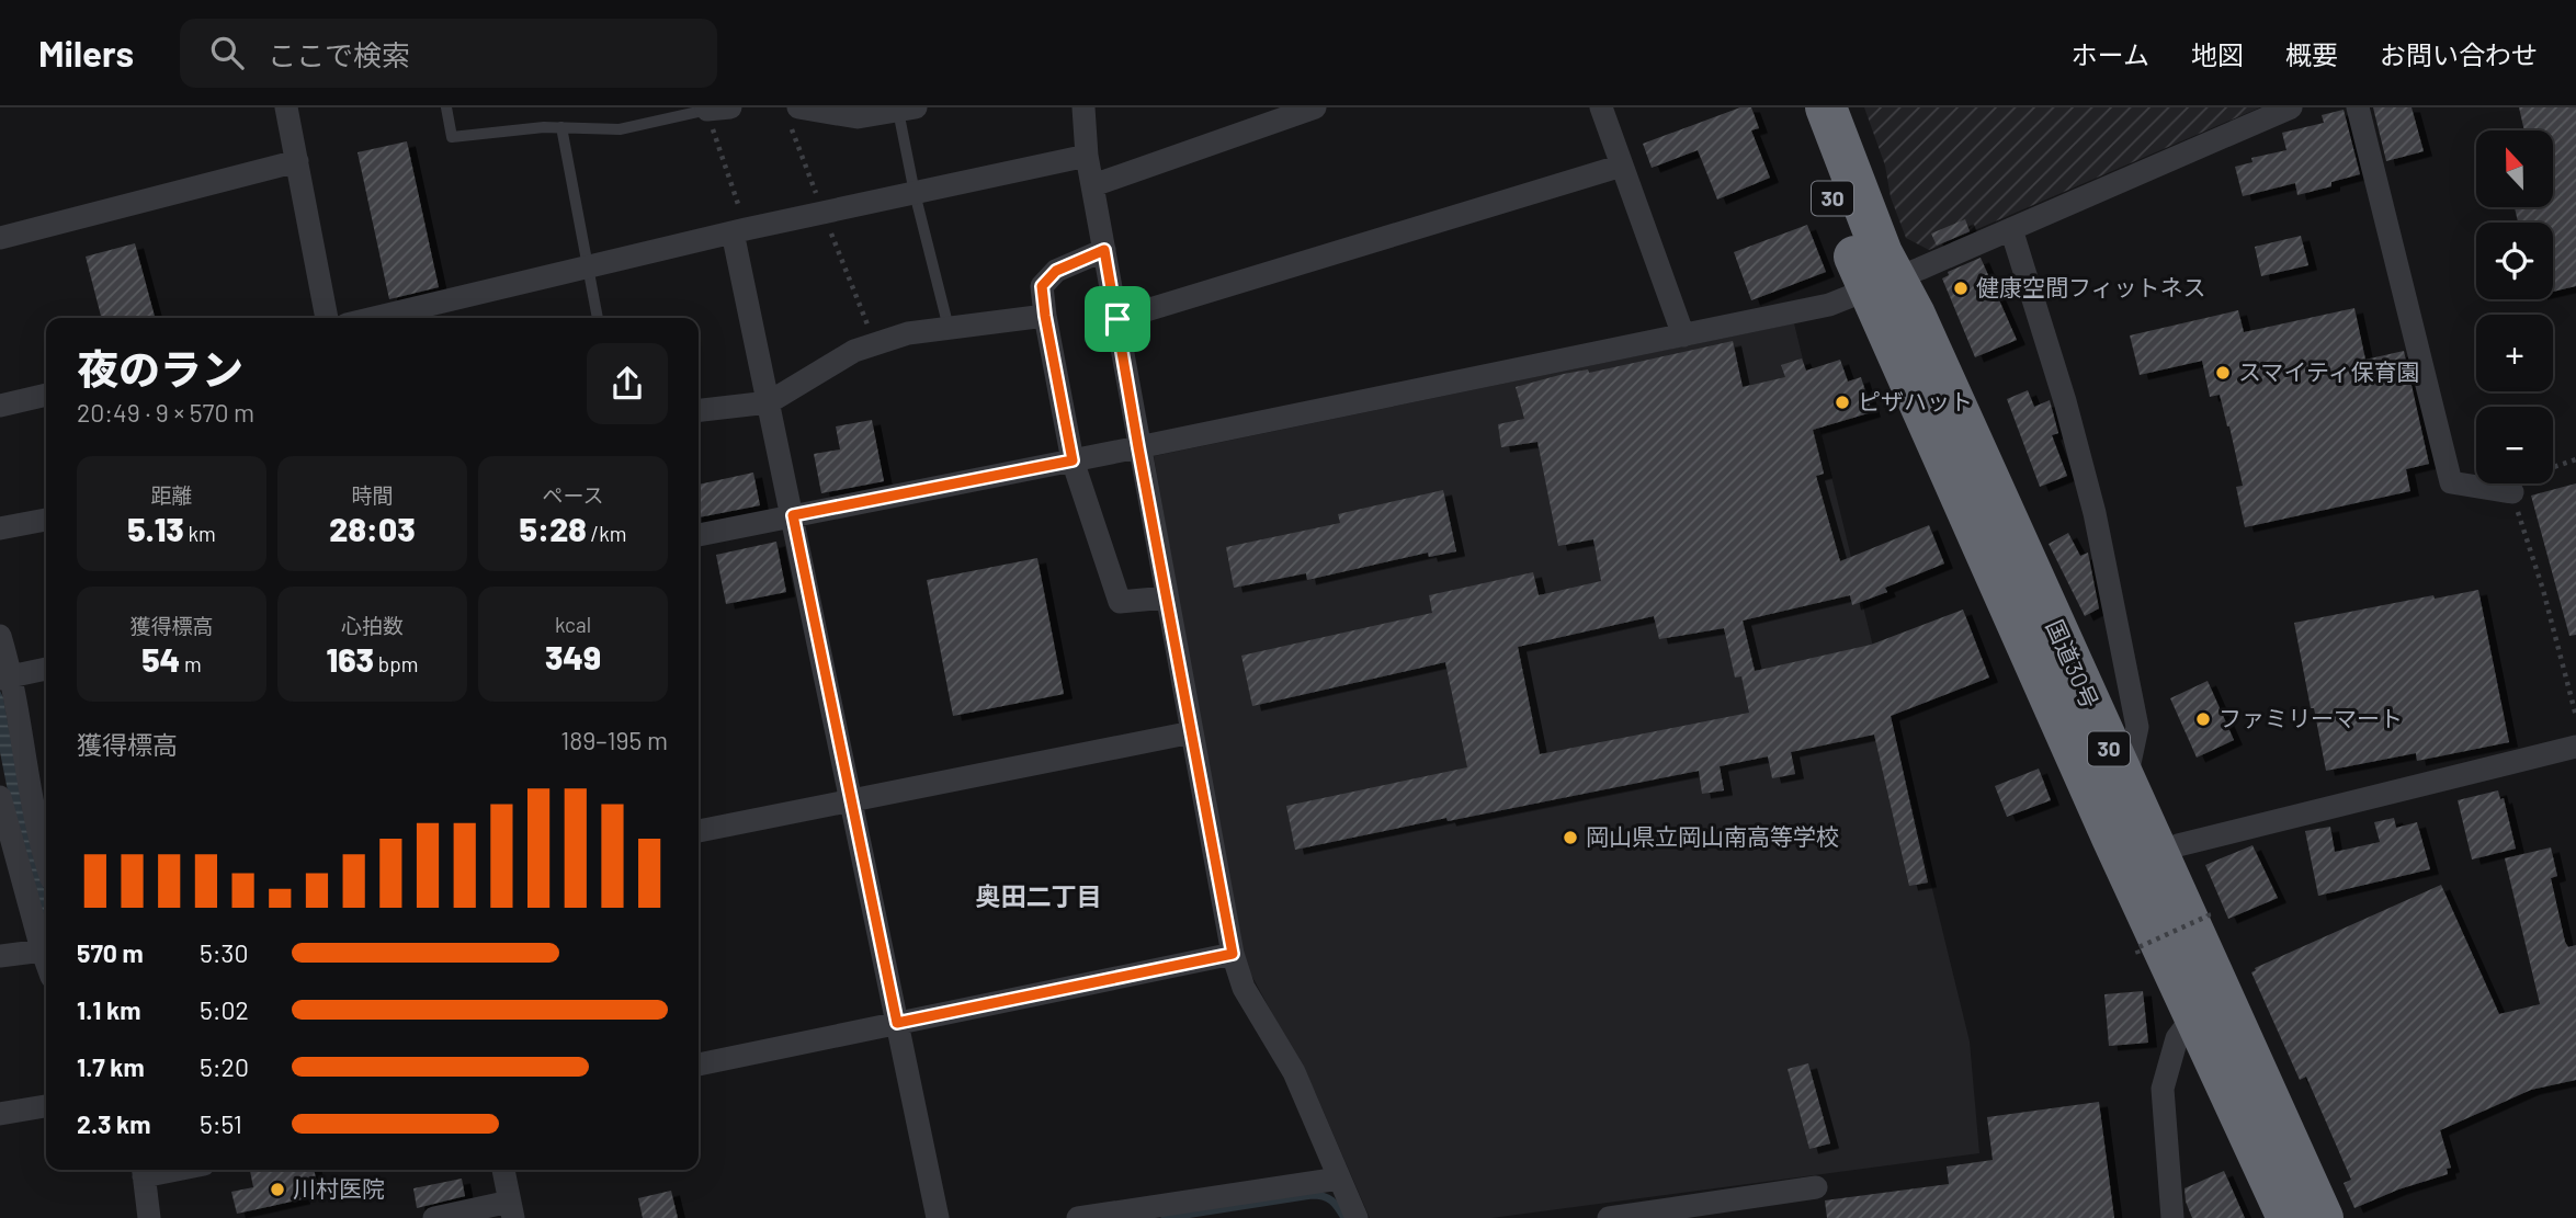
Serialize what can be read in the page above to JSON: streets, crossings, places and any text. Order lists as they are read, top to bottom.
{
  "streets": {
    "highway": ["30", "国道30号"]
  },
  "districts": ["奥田二丁目"],
  "places": [
    "健康空間フィットネス",
    "スマイティ保育園",
    "ピザハット",
    "ファミリーマート",
    "岡山県立岡山南高等学校",
    "川村医院"
  ],
  "north": "top",
  "page": {
    "header": "Milers",
    "search": "ここで検索",
    "nav": [
      "ホーム",
      "地図",
      "概要",
      "お問い合わせ"
    ],
    "map_buttons": ["+", "−"],
    "heading": ["夜のラン", "20:49 · 9 × 570 m"],
    "stats": [
      ["距離", "5.13 km"],
      ["時間", "28:03"],
      ["ペース", "5:28 /km"],
      ["獲得標高", "54 m"],
      ["心拍数", "163 bpm"],
      ["kcal", "349"]
    ],
    "chart": ["獲得標高", "189–195 m"],
    "list": [
      {
        "name": "570 m",
        "note": "5:30"
      },
      {
        "name": "1.1 km",
        "note": "5:02"
      },
      {
        "name": "1.7 km",
        "note": "5:20"
      },
      {
        "name": "2.3 km",
        "note": "5:51"
      }
    ]
  }
}
